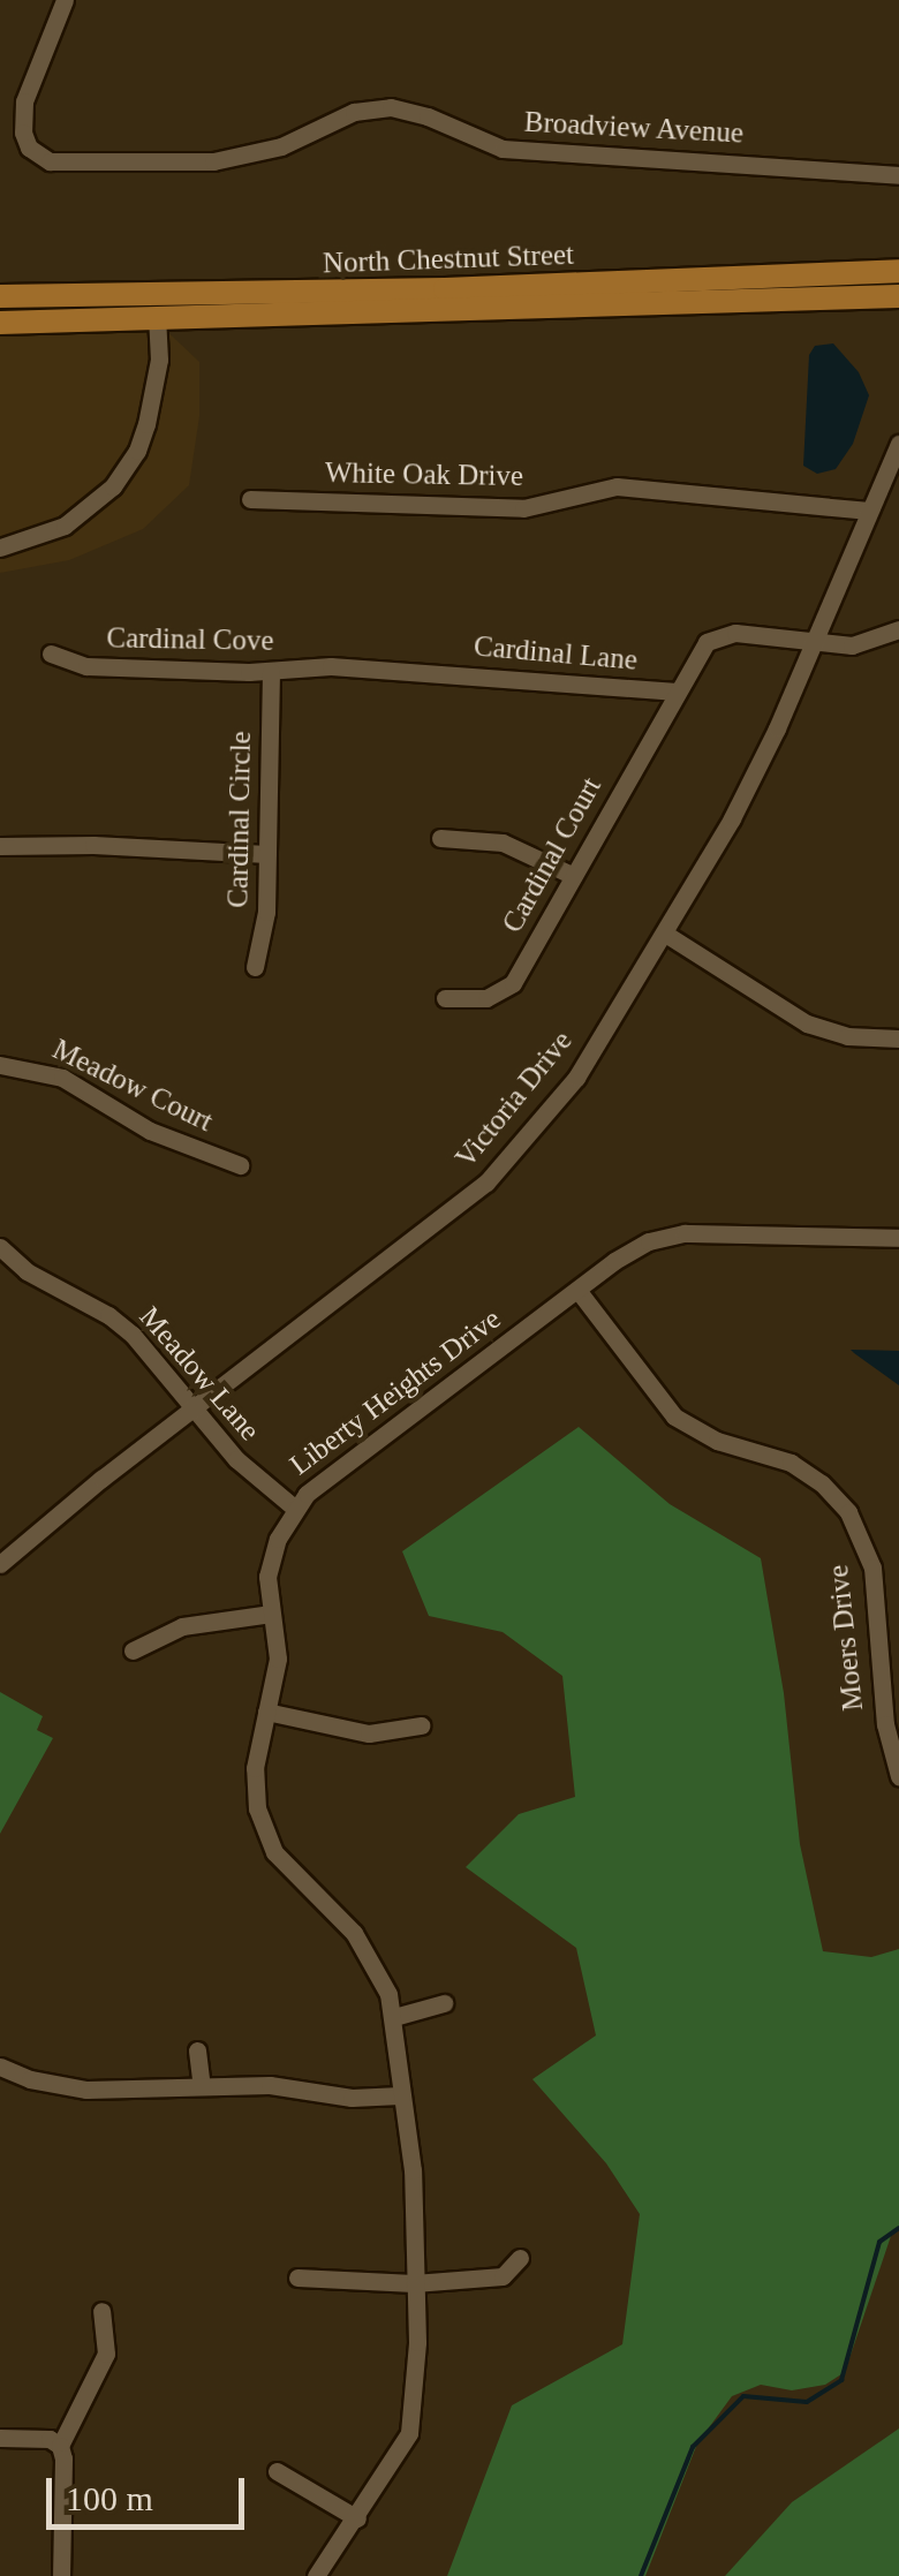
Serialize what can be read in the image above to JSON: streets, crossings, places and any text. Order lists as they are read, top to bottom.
{
  "streets": {
    "main road": ["North Chestnut Street"],
    "street": [
      "Broadview Avenue",
      "White Oak Drive",
      "Cardinal Cove",
      "Cardinal Lane",
      "Cardinal Circle",
      "Cardinal Court",
      "Meadow Court",
      "Victoria Drive",
      "Meadow Lane",
      "Liberty Heights Drive",
      "Moers Drive"
    ]
  },
  "crossings": [
    ["White Oak Drive", "Victoria Drive"],
    ["Cardinal Cove", "Cardinal Lane"],
    ["Cardinal Cove", "Cardinal Circle"],
    ["Cardinal Lane", "Cardinal Court"],
    ["Victoria Drive", "Meadow Lane"],
    ["Meadow Lane", "Liberty Heights Drive"],
    ["Liberty Heights Drive", "Moers Drive"]
  ],
  "scale_bar": "100 m"
}
